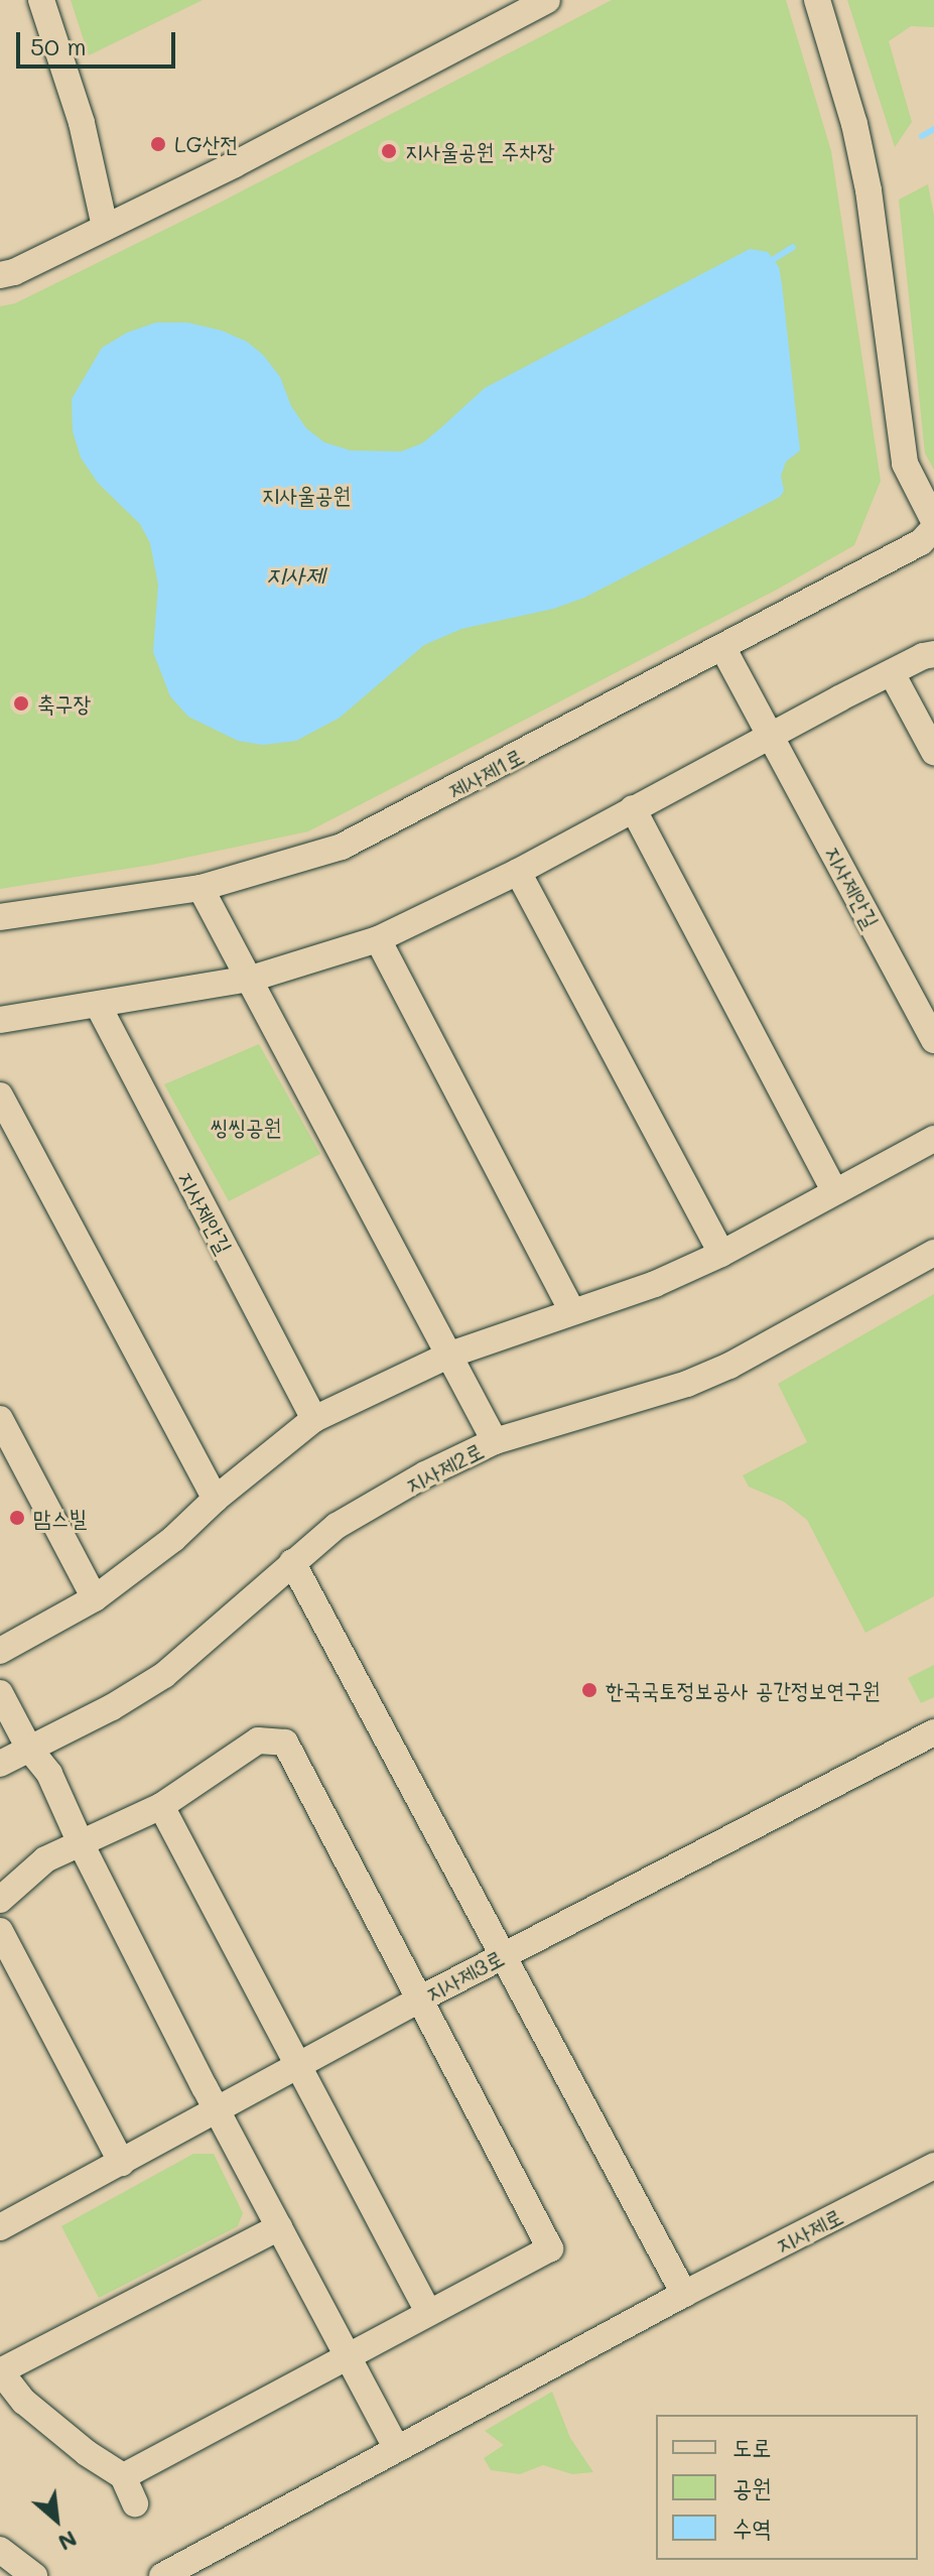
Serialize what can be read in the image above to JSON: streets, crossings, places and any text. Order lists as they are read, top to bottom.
{
  "streets": {
    "street": [
      "제사제1로",
      "지사제안길",
      "지사제2로",
      "지사제3로",
      "지사제로"
    ]
  },
  "crossings": [
    ["제사제1로", "지사제안길"]
  ],
  "water": ["지사제"],
  "parks": ["지사울공원", "씽씽공원"],
  "places": [
    "LG산전",
    "지사울공원 주차장",
    "축구장",
    "맘스빌",
    "한국국토정보공사 공간정보연구원"
  ],
  "legend": ["도로", "공원", "수역"],
  "scale_bar": "50 m",
  "north": "bottom right"
}
